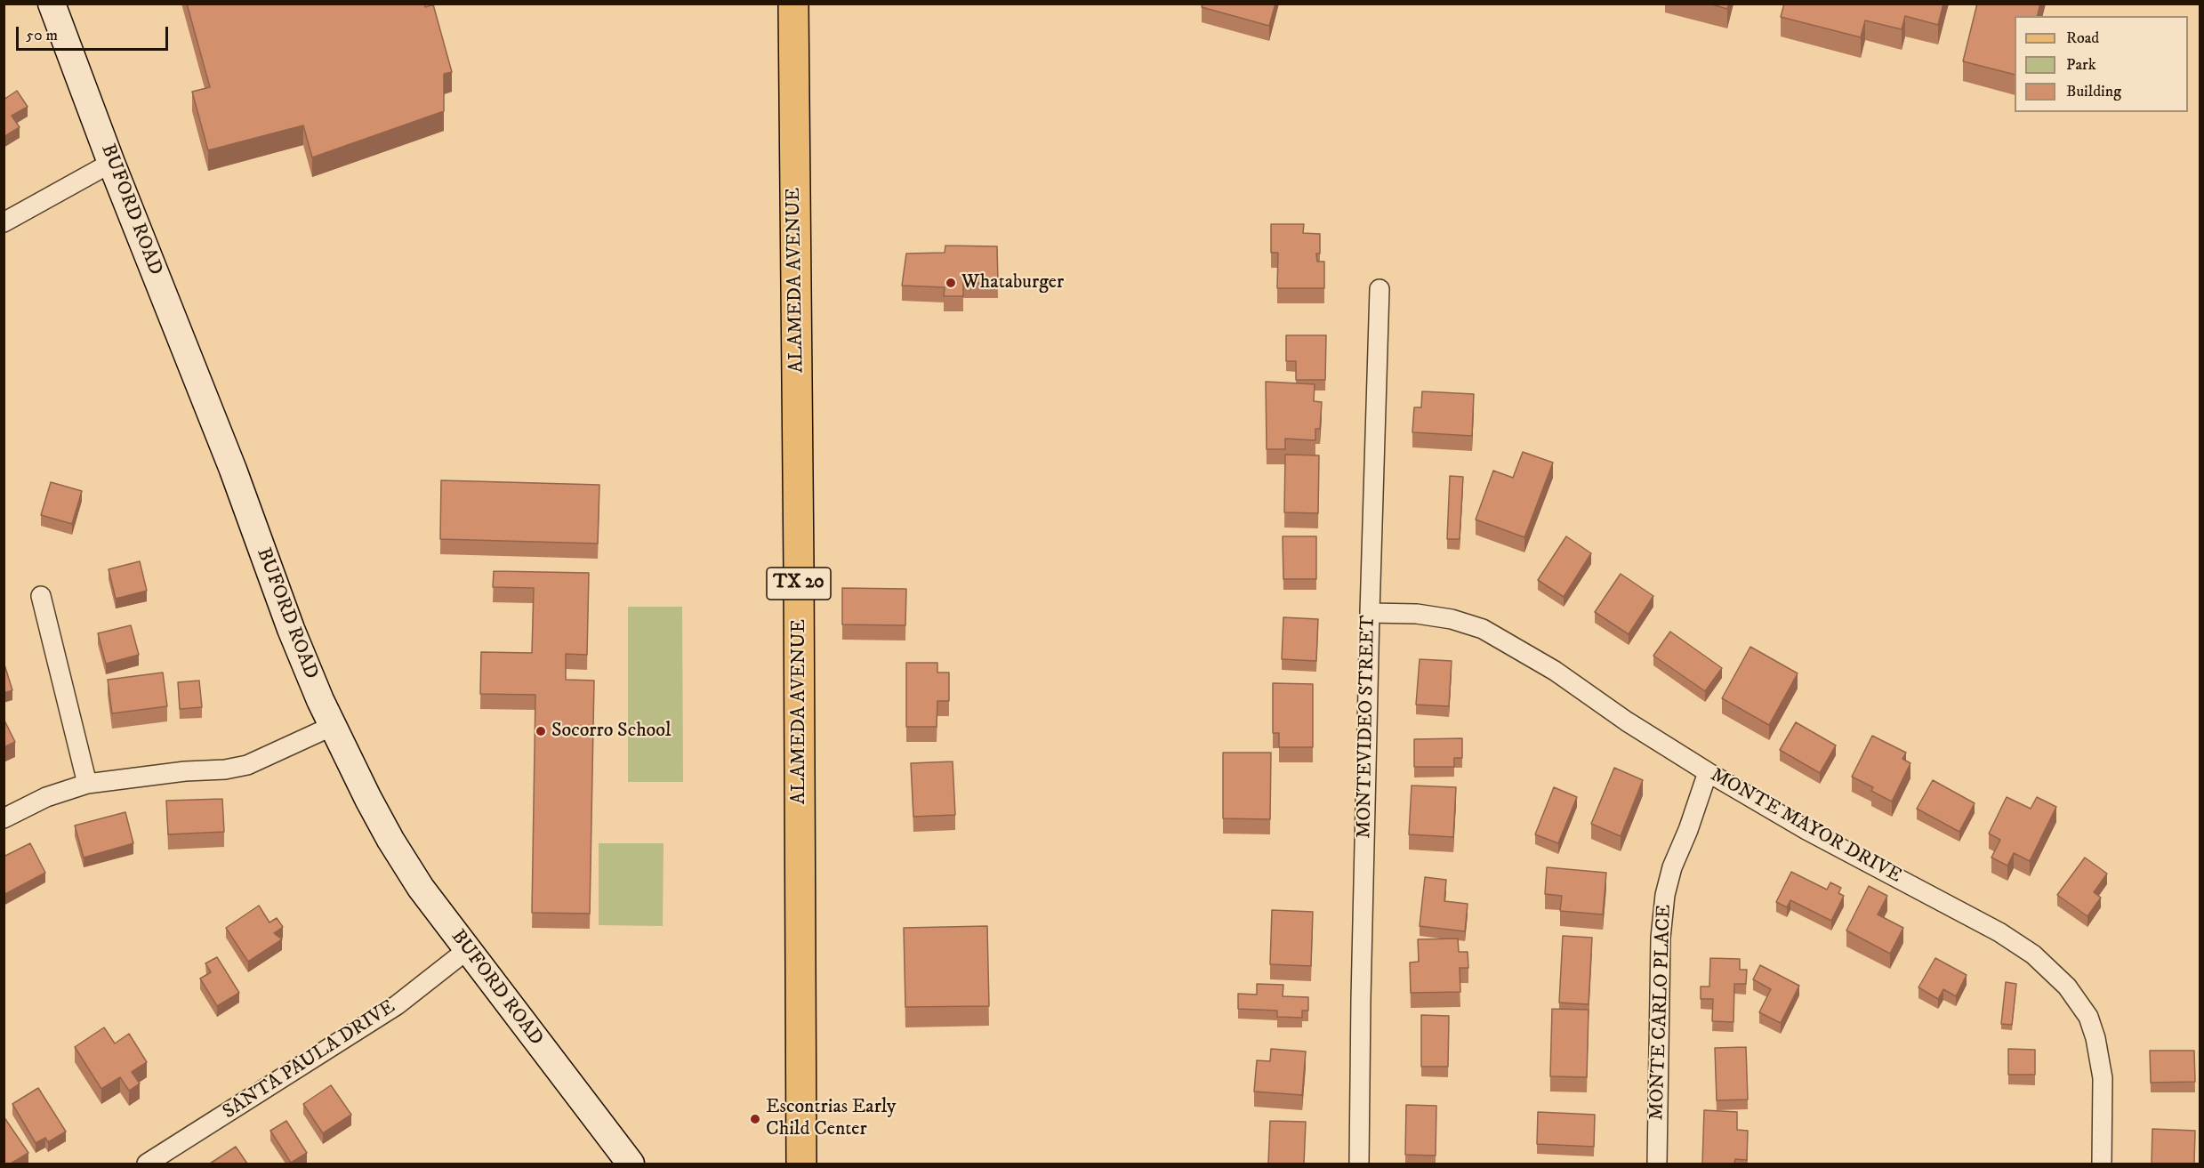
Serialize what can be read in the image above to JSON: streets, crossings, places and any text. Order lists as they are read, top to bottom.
{
  "streets": {
    "main road": ["ALAMEDA AVENUE", "TX 20"],
    "street": [
      "BUFORD ROAD",
      "MONTEVIDEO STREET",
      "MONTE MAYOR DRIVE",
      "MONTE CARLO PLACE",
      "SANTA PAULA DRIVE"
    ]
  },
  "crossings": [
    ["BUFORD ROAD", "SANTA PAULA DRIVE"],
    ["MONTEVIDEO STREET", "MONTE MAYOR DRIVE"],
    ["MONTE MAYOR DRIVE", "MONTE CARLO PLACE"]
  ],
  "places": ["Whataburger", "Socorro School", "Escontrias Early Child Center"],
  "legend": ["Road", "Park", "Building"],
  "scale_bar": "50 m"
}
